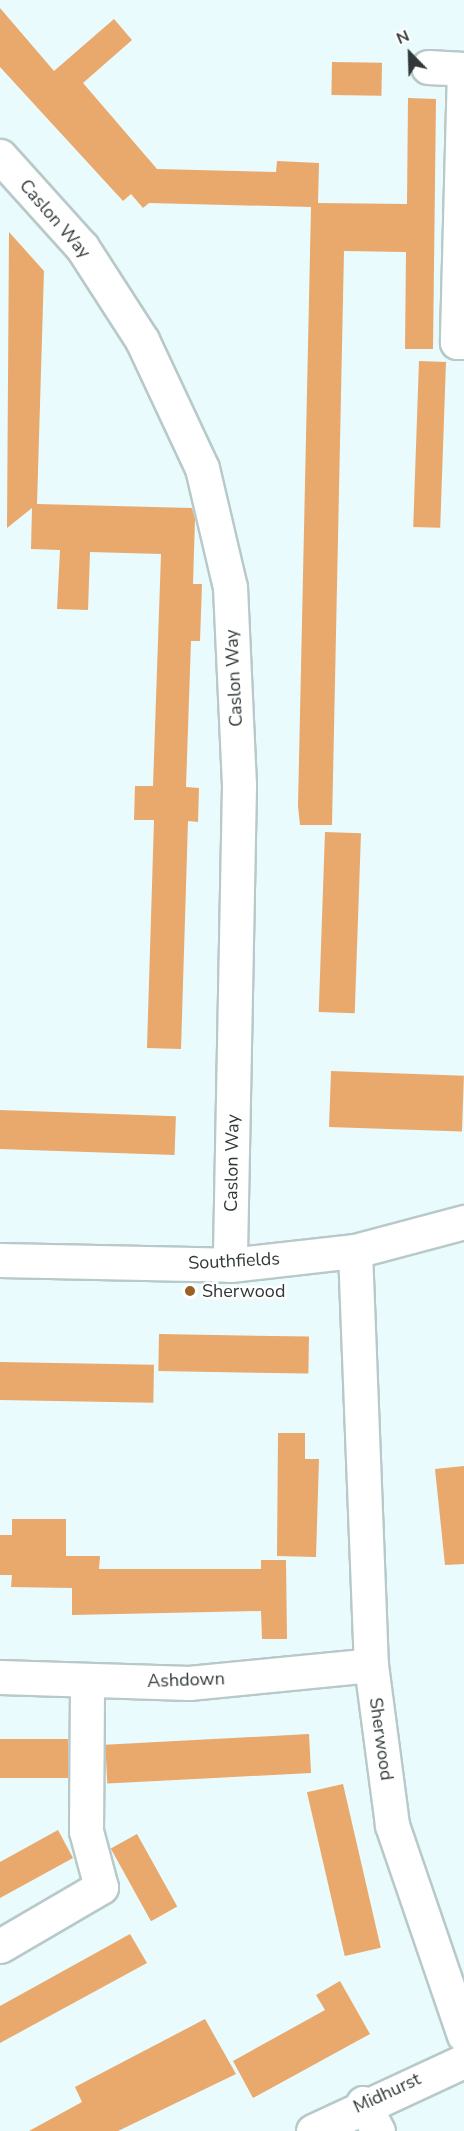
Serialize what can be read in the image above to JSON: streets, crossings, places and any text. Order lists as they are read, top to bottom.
{
  "streets": {
    "street": [
      "Caslon Way",
      "Southfields",
      "Ashdown",
      "Sherwood",
      "Midhurst"
    ]
  },
  "crossings": [
    ["Caslon Way", "Southfields"],
    ["Southfields", "Sherwood"],
    ["Ashdown", "Sherwood"]
  ],
  "places": ["Sherwood"],
  "north": "top left"
}
